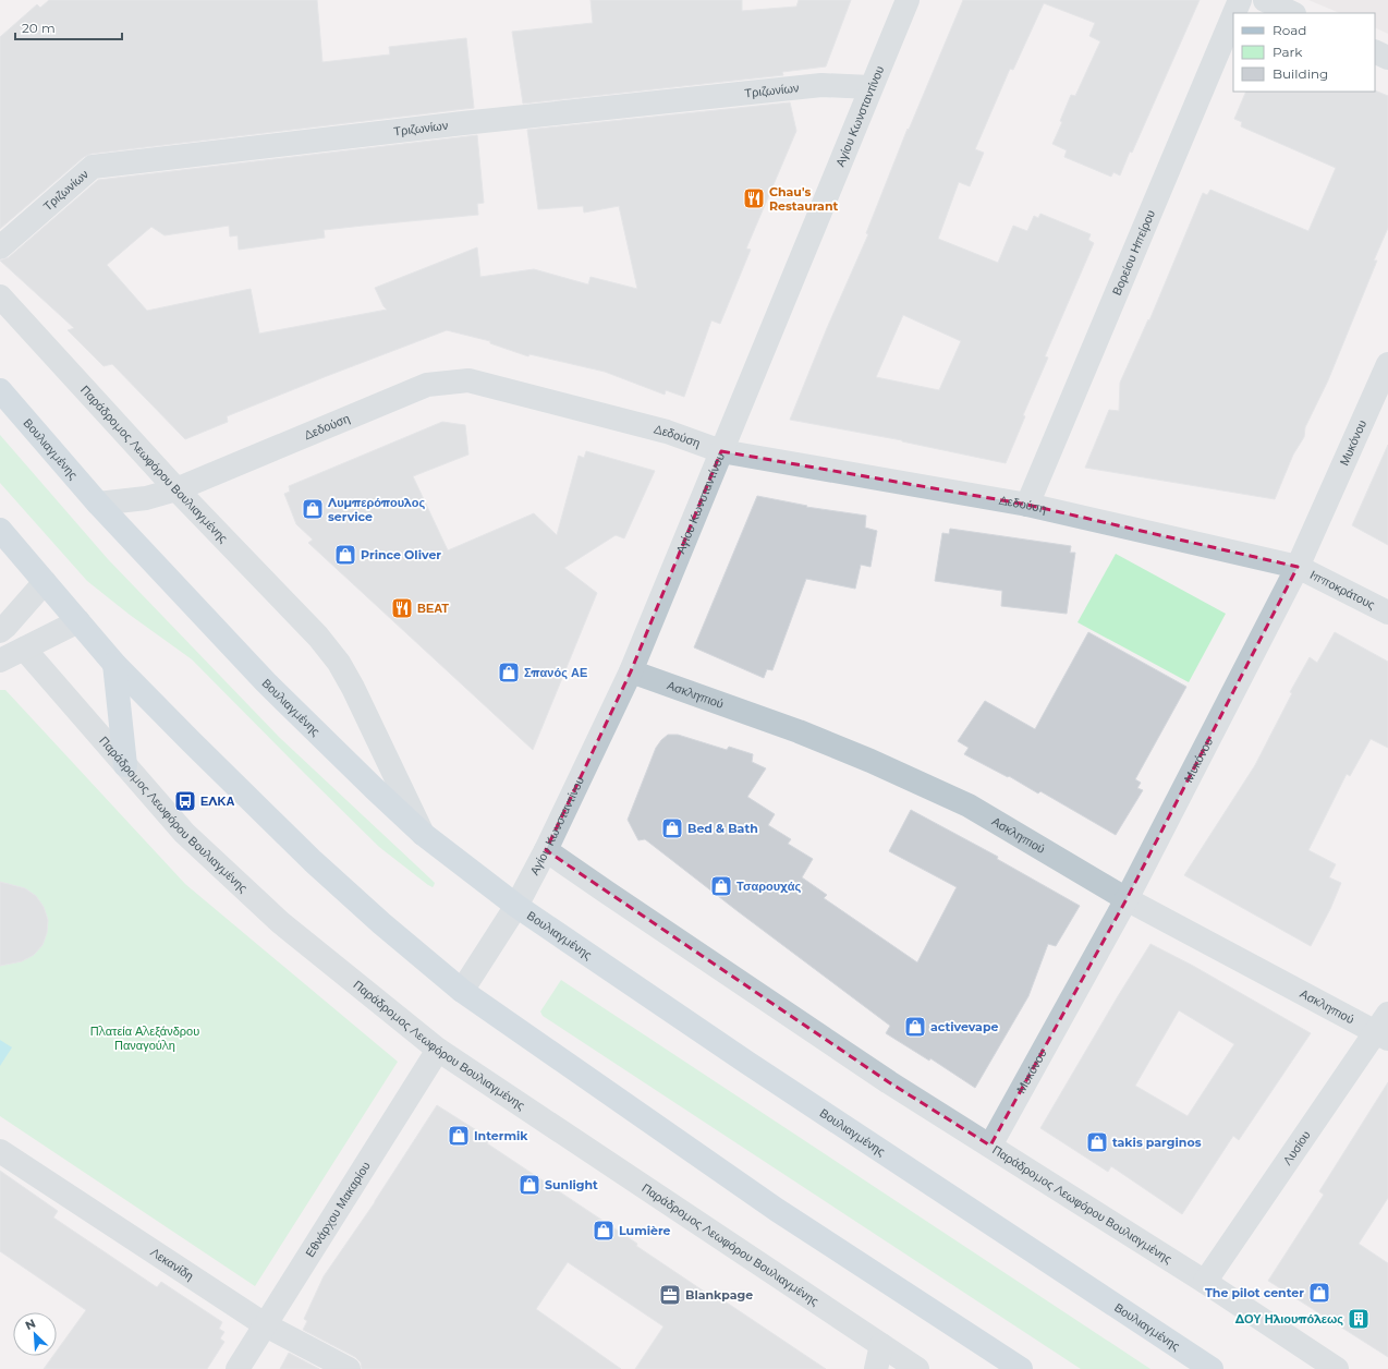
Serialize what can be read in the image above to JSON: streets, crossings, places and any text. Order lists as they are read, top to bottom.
{
  "streets": {
    "main road": ["Βουλιαγμένης"],
    "street": [
      "Τριζωνίων",
      "Αγίου Κωνσταντίνου",
      "Βορείου Ηπείρου",
      "Δεδούση",
      "Μυκόνου",
      "Παράδρομος Λεωφόρου Βουλιαγμένης",
      "Ιπποκράτους",
      "Ασκληπιού",
      "Λυσίου",
      "Εθνάρχου Μακαρίου",
      "Λεκανίδη"
    ]
  },
  "crossings": [
    ["Τριζωνίων", "Αγίου Κωνσταντίνου"],
    ["Αγίου Κωνσταντίνου", "Δεδούση"],
    ["Αγίου Κωνσταντίνου", "Βουλιαγμένης"],
    ["Αγίου Κωνσταντίνου", "Παράδρομος Λεωφόρου Βουλιαγμένης"],
    ["Αγίου Κωνσταντίνου", "Ασκληπιού"],
    ["Βορείου Ηπείρου", "Δεδούση"],
    ["Δεδούση", "Μυκόνου"],
    ["Δεδούση", "Βουλιαγμένης"],
    ["Δεδούση", "Παράδρομος Λεωφόρου Βουλιαγμένης"],
    ["Δεδούση", "Ιπποκράτους"],
    ["Μυκόνου", "Παράδρομος Λεωφόρου Βουλιαγμένης"],
    ["Μυκόνου", "Ιπποκράτους"],
    ["Μυκόνου", "Ασκληπιού"],
    ["Βουλιαγμένης", "Παράδρομος Λεωφόρου Βουλιαγμένης"],
    ["Παράδρομος Λεωφόρου Βουλιαγμένης", "Λυσίου"],
    ["Παράδρομος Λεωφόρου Βουλιαγμένης", "Εθνάρχου Μακαρίου"],
    ["Ασκληπιού", "Λυσίου"],
    ["Εθνάρχου Μακαρίου", "Λεκανίδη"]
  ],
  "parks": ["Πλατεία Αλεξάνδρου Παναγούλη"],
  "places": {
    "restaurant": ["Chau's Restaurant", "ΒΕΑΤ"],
    "shop": [
      "Λυμπερόπουλος service",
      "Prince Oliver",
      "Σπανός ΑΕ",
      "Bed & Bath",
      "Τσαρουχάς",
      "activevape",
      "Intermik",
      "takis parginos",
      "Sunlight",
      "Lumière",
      "The pilot center"
    ],
    "bus stop": ["ΕΛΚΑ"],
    "office": ["Blankpage"],
    "building": ["ΔΟΥ Ηλιουπόλεως"]
  },
  "legend": ["Road", "Park", "Building"],
  "scale_bar": "20 m",
  "north": "top left"
}
